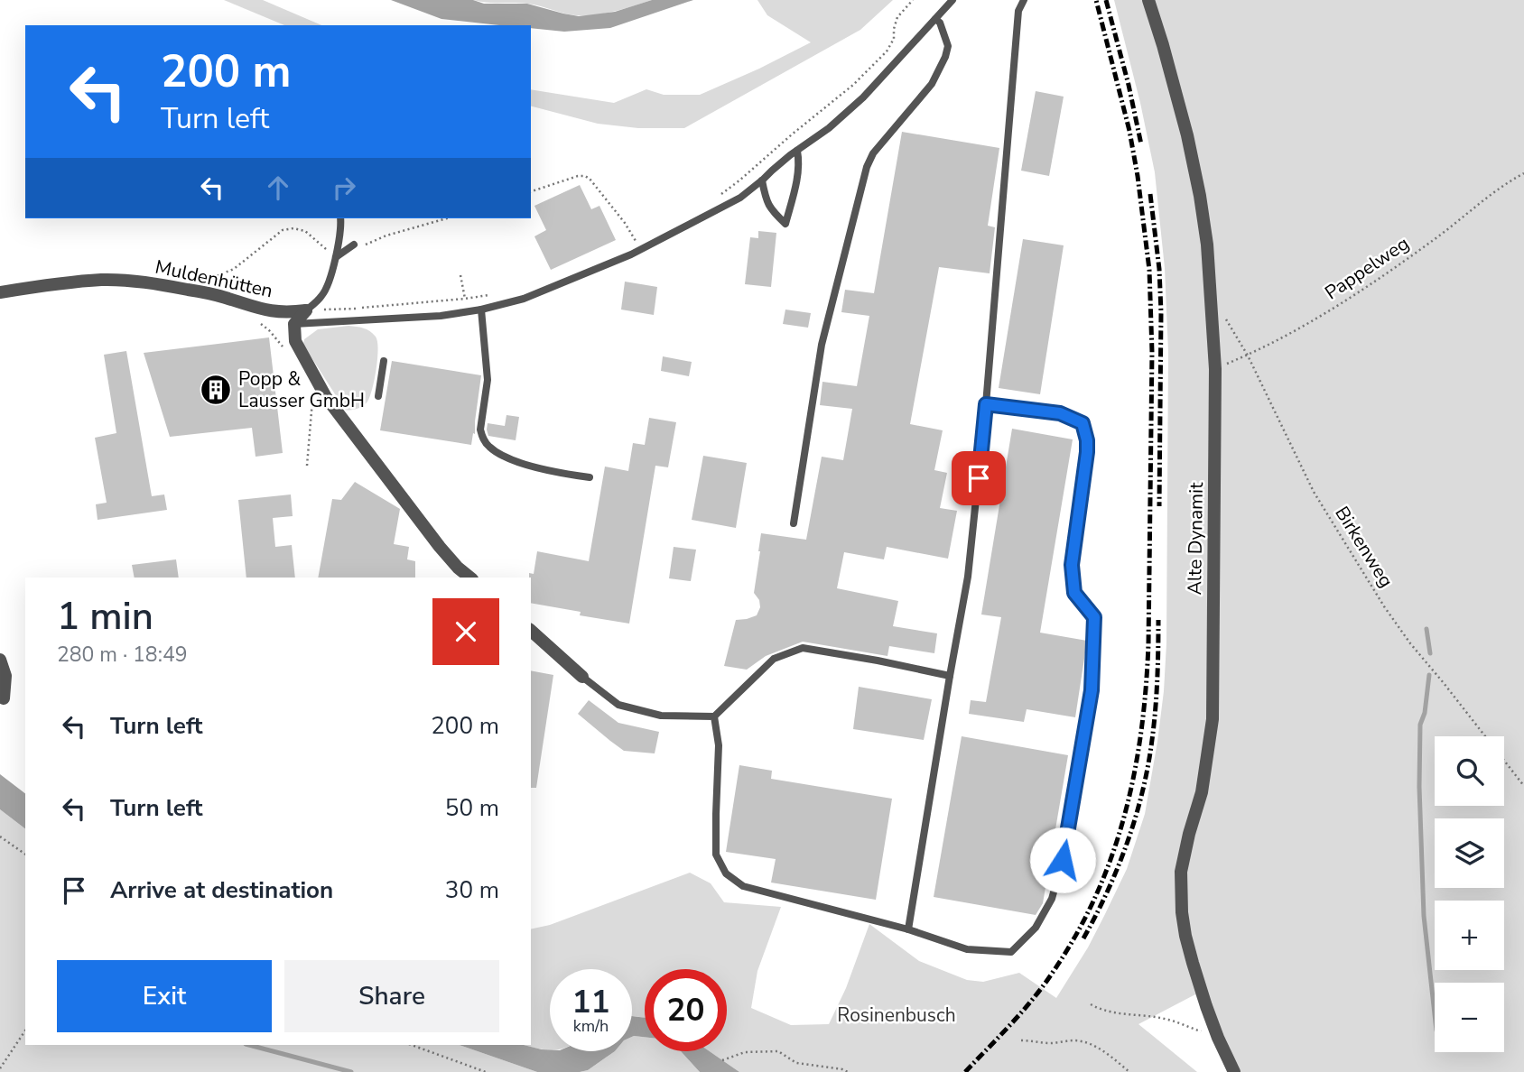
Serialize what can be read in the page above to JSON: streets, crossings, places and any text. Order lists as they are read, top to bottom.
{
  "streets": {
    "street": ["Muldenhütten", "Alte Dynamit"],
    "path": ["Pappelweg", "Birkenweg"]
  },
  "crossings": [
    ["Pappelweg", "Alte Dynamit"],
    ["Pappelweg", "Birkenweg"],
    ["Alte Dynamit", "Birkenweg"]
  ],
  "parks": ["Rosinenbusch"],
  "places": {
    "building": ["Popp & Lausser GmbH"]
  },
  "page": {
    "turn": ["200 m", "Turn left"],
    "heading": ["1 min", "280 m · 18:49"],
    "list": [
      {
        "name": "Turn left",
        "value": "200 m"
      },
      {
        "name": "Turn left",
        "value": "50 m"
      },
      {
        "name": "Arrive at destination",
        "value": "30 m"
      }
    ],
    "map_buttons": ["+", "−"],
    "buttons": ["Exit", "Share"],
    "speed": "11 km/h",
    "limit": "20"
  }
}
